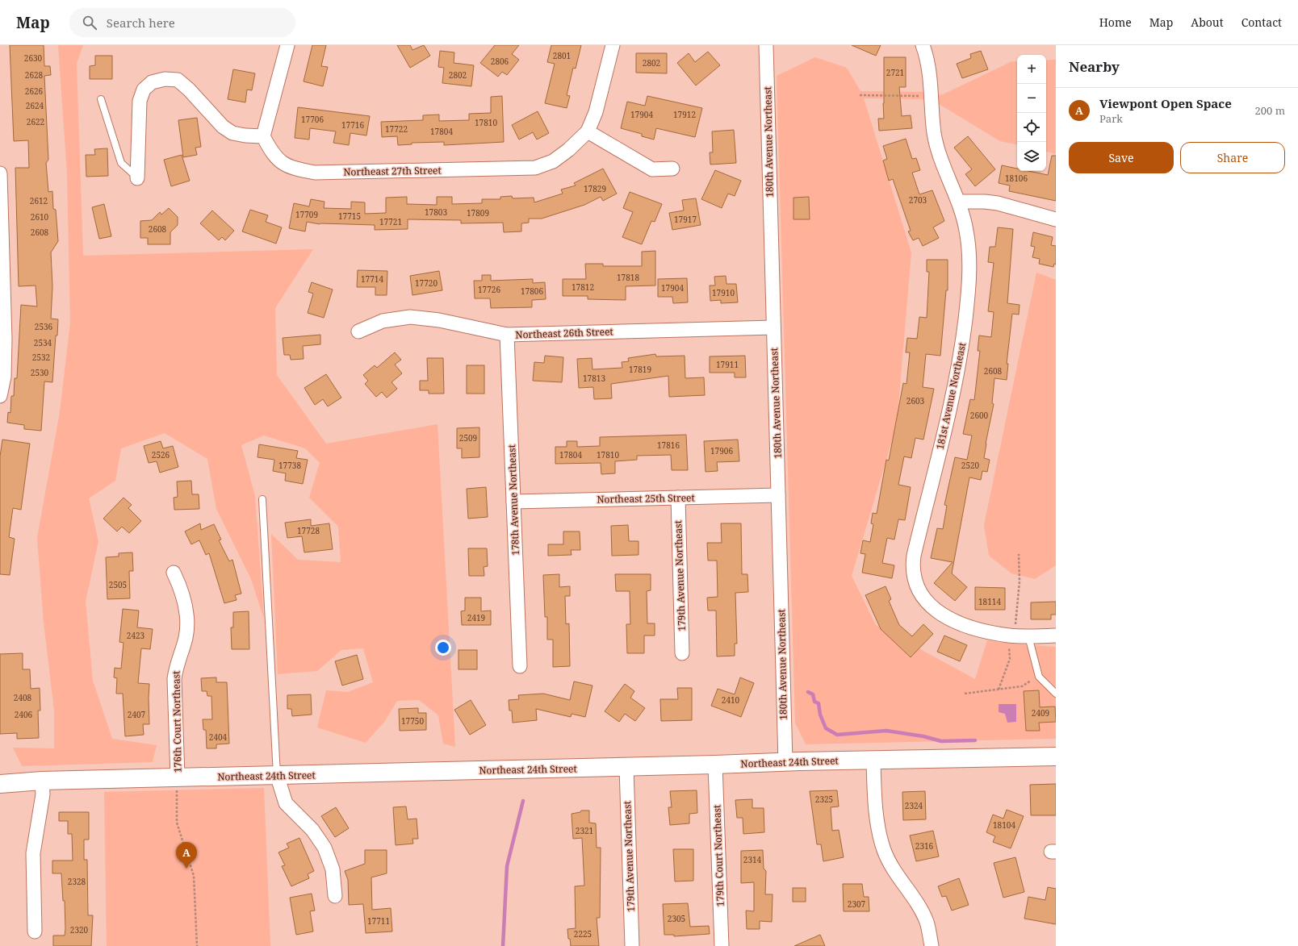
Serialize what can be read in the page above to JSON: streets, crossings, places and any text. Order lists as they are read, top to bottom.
{
  "streets": {
    "main road": ["Northeast 24th Street"],
    "street": [
      "180th Avenue Northeast",
      "Northeast 27th Street",
      "Northeast 26th Street",
      "181st Avenue Northeast",
      "Northeast 25th Street",
      "178th Avenue Northeast",
      "179th Avenue Northeast",
      "176th Court Northeast",
      "179th Court Northeast"
    ]
  },
  "crossings": [
    ["180th Avenue Northeast", "Northeast 26th Street"],
    ["180th Avenue Northeast", "Northeast 25th Street"],
    ["180th Avenue Northeast", "Northeast 24th Street"],
    ["Northeast 26th Street", "178th Avenue Northeast"],
    ["Northeast 25th Street", "178th Avenue Northeast"],
    ["Northeast 25th Street", "179th Avenue Northeast"],
    ["179th Avenue Northeast", "Northeast 24th Street"],
    ["176th Court Northeast", "Northeast 24th Street"],
    ["Northeast 24th Street", "179th Court Northeast"]
  ],
  "house_numbers": [
    "2801",
    "2630",
    "2806",
    "2802",
    "2721",
    "2628",
    "2802",
    "2626",
    "2624",
    "17904",
    "17912",
    "17706",
    "2622",
    "17810",
    "17716",
    "17722",
    "17804",
    "18106",
    "17829",
    "2703",
    "2612",
    "17803",
    "17809",
    "17709",
    "17715",
    "2610",
    "17917",
    "17721",
    "2608",
    "2608",
    "17818",
    "17714",
    "17720",
    "17812",
    "17904",
    "17726",
    "17806",
    "17910",
    "2536",
    "2534",
    "2532",
    "17911",
    "17819",
    "2608",
    "2530",
    "17813",
    "2603",
    "2600",
    "2509",
    "17816",
    "17906",
    "2526",
    "17804",
    "17810",
    "17738",
    "2520",
    "17728",
    "2505",
    "18114",
    "2419",
    "2423",
    "2408",
    "2410",
    "2409",
    "2406",
    "2407",
    "17750",
    "2404",
    "2325",
    "2324",
    "18104",
    "2321",
    "2316",
    "2314",
    "2328",
    "2307",
    "2305",
    "17711",
    "2320",
    "2225"
  ],
  "page": {
    "header": "Map",
    "search": "Search here",
    "nav": [
      "Home",
      "Map",
      "About",
      "Contact"
    ],
    "heading": "Nearby",
    "map_buttons": ["+", "−"],
    "list": [
      {
        "mark": "A",
        "name": "Viewpont Open Space",
        "note": "Park",
        "value": "200 m"
      }
    ],
    "buttons": ["Save", "Share"],
    "pins": "A"
  }
}
